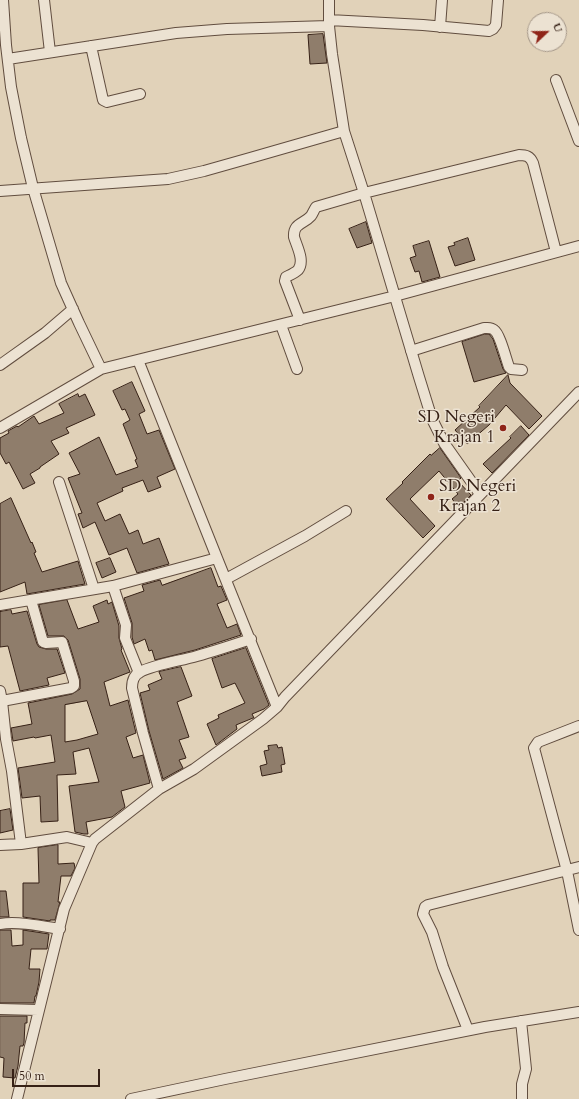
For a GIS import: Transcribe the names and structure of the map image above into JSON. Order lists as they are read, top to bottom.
{
  "places": ["SD Negeri Krajan 1", "SD Negeri Krajan 2"],
  "scale_bar": "50 m",
  "north": "right"
}
